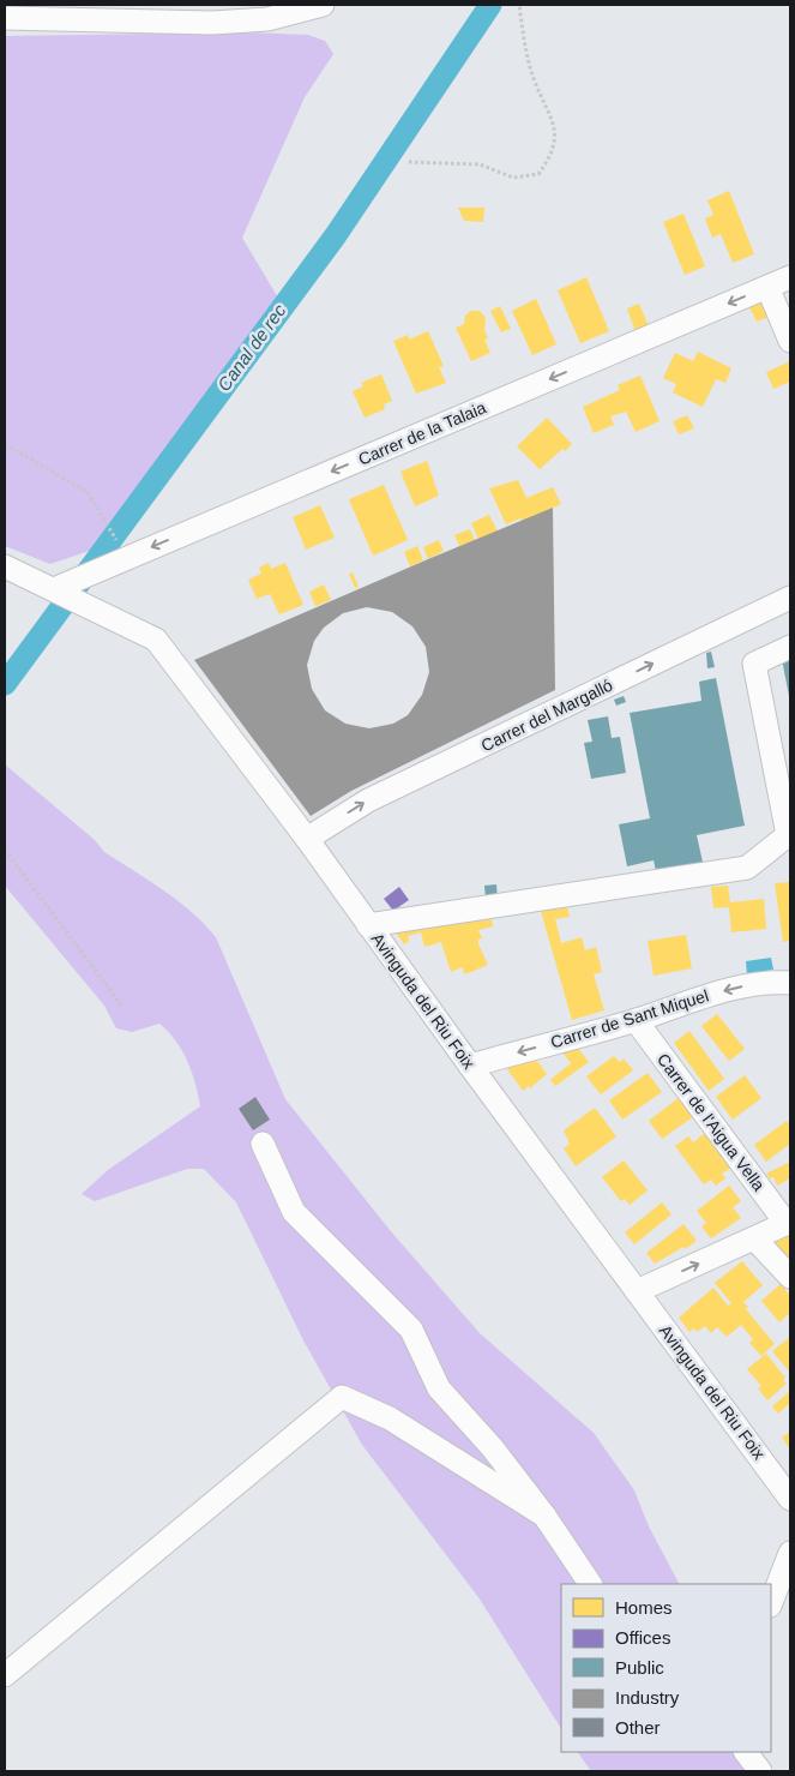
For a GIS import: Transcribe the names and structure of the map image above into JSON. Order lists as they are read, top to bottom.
{
  "streets": {
    "street": [
      "Carrer de la Talaia",
      "Carrer del Margalló",
      "Avinguda del Riu Foix",
      "Carrer de Sant Miquel",
      "Carrer de l'Aigua Vella"
    ]
  },
  "crossings": [
    ["Carrer de la Talaia", "Avinguda del Riu Foix"],
    ["Carrer del Margalló", "Avinguda del Riu Foix"],
    ["Avinguda del Riu Foix", "Carrer de Sant Miquel"],
    ["Carrer de Sant Miquel", "Carrer de l'Aigua Vella"]
  ],
  "one_way": ["Carrer de la Talaia", "Carrer del Margalló", "Carrer de Sant Miquel"],
  "water": ["Canal de rec"],
  "legend": [
    "Homes",
    "Offices",
    "Public",
    "Industry",
    "Other"
  ]
}
